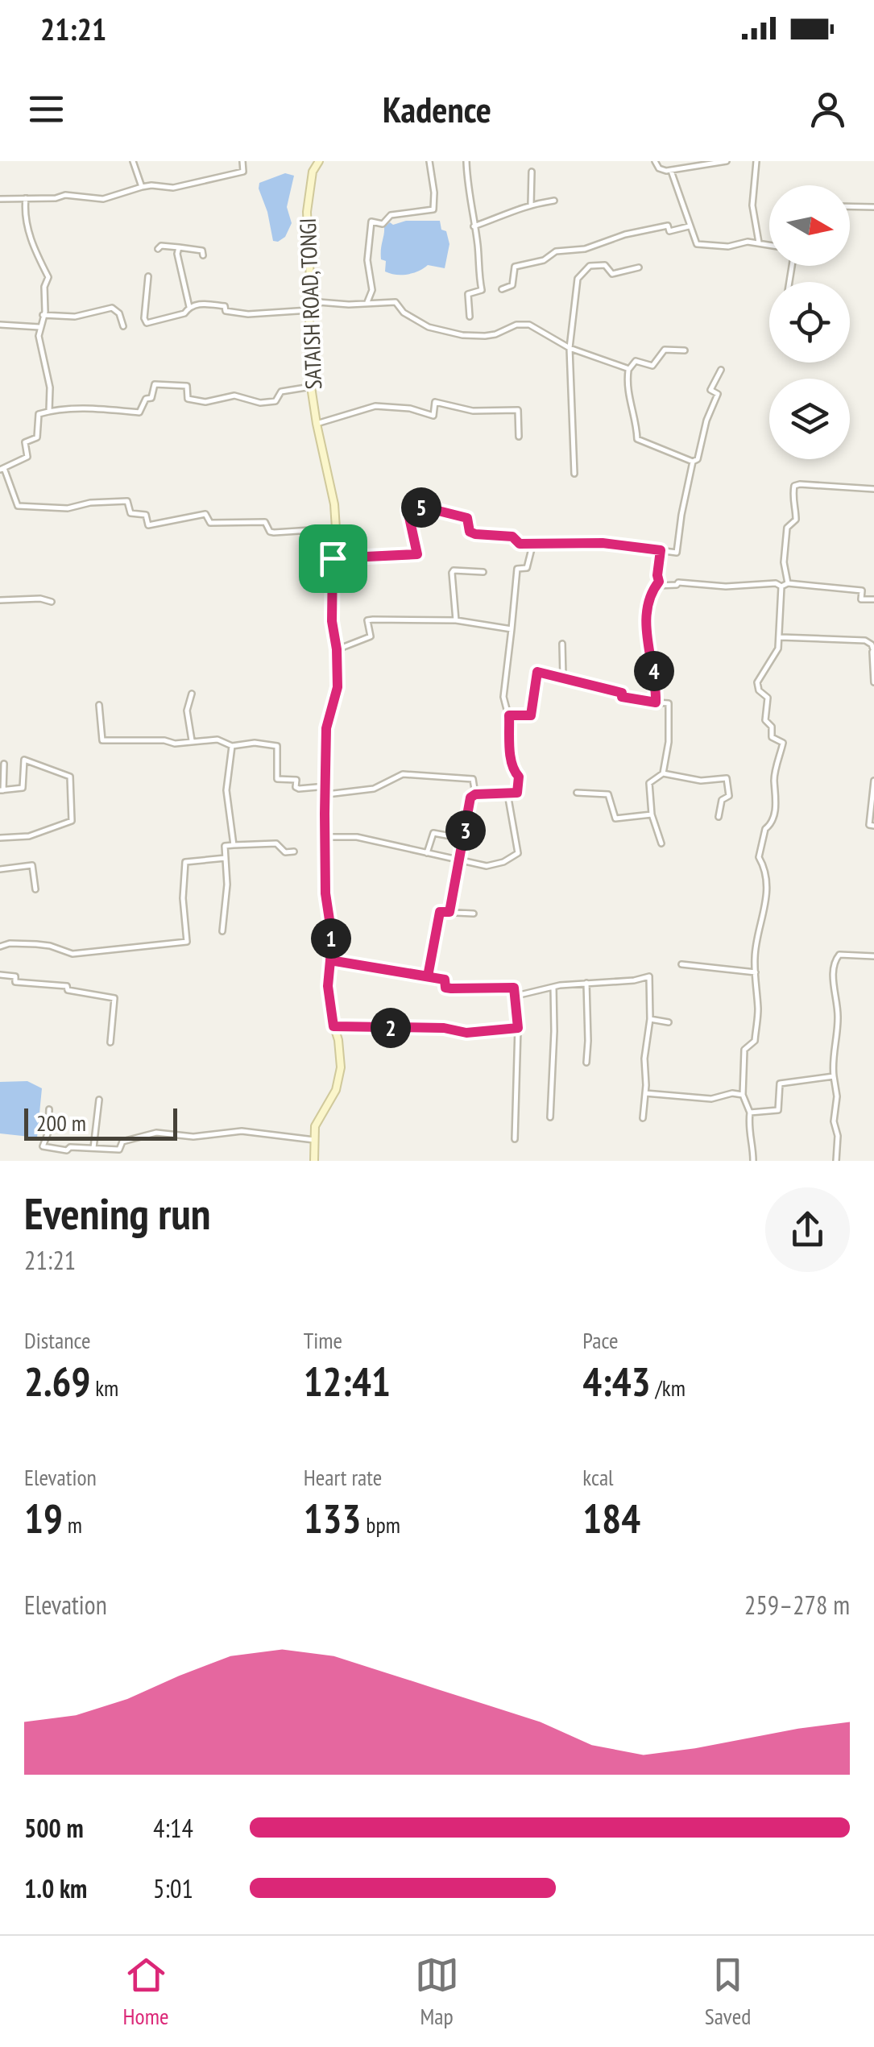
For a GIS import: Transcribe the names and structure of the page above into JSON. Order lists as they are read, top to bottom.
{
  "streets": {
    "street": ["SATAISH ROAD, TONGI"]
  },
  "scale_bar": "200 m",
  "north": "right",
  "page": {
    "status": "21:21",
    "header": "Kadence",
    "pins": [
      "5",
      "4",
      "3",
      "1",
      "2"
    ],
    "scale": "200 m",
    "heading": ["Evening run", "21:21"],
    "stats": [
      ["Distance", "2.69 km"],
      ["Time", "12:41"],
      ["Pace", "4:43 /km"],
      ["Elevation", "19 m"],
      ["Heart rate", "133 bpm"],
      ["kcal", "184"]
    ],
    "chart": ["Elevation", "259–278 m"],
    "list": [
      {
        "name": "500 m",
        "note": "4:14"
      },
      {
        "name": "1.0 km",
        "note": "5:01"
      }
    ],
    "tabs": ["Home", "Map", "Saved"]
  }
}
